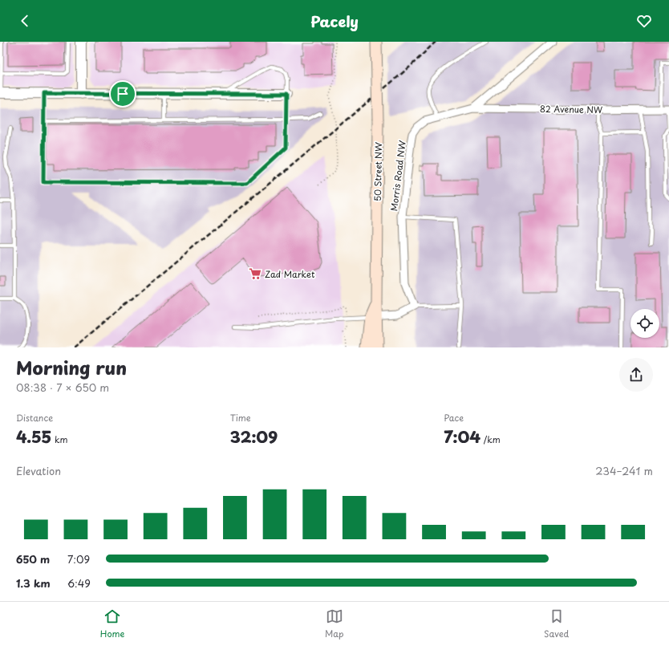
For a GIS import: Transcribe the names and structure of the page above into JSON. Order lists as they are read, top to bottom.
{
  "streets": {
    "main road": ["50 Street NW"],
    "street": ["82 Avenue NW", "Morris Road NW"]
  },
  "crossings": [
    ["82 Avenue NW", "Morris Road NW"]
  ],
  "places": {
    "supermarket": ["Zad Market"]
  },
  "page": {
    "header": "Pacely",
    "heading": ["Morning run", "08:38 · 7 × 650 m"],
    "stats": [
      ["Distance", "4.55 km"],
      ["Time", "32:09"],
      ["Pace", "7:04 /km"]
    ],
    "chart": ["Elevation", "234–241 m"],
    "list": [
      {
        "name": "650 m",
        "note": "7:09"
      },
      {
        "name": "1.3 km",
        "note": "6:49"
      }
    ],
    "tabs": ["Home", "Map", "Saved"]
  }
}
